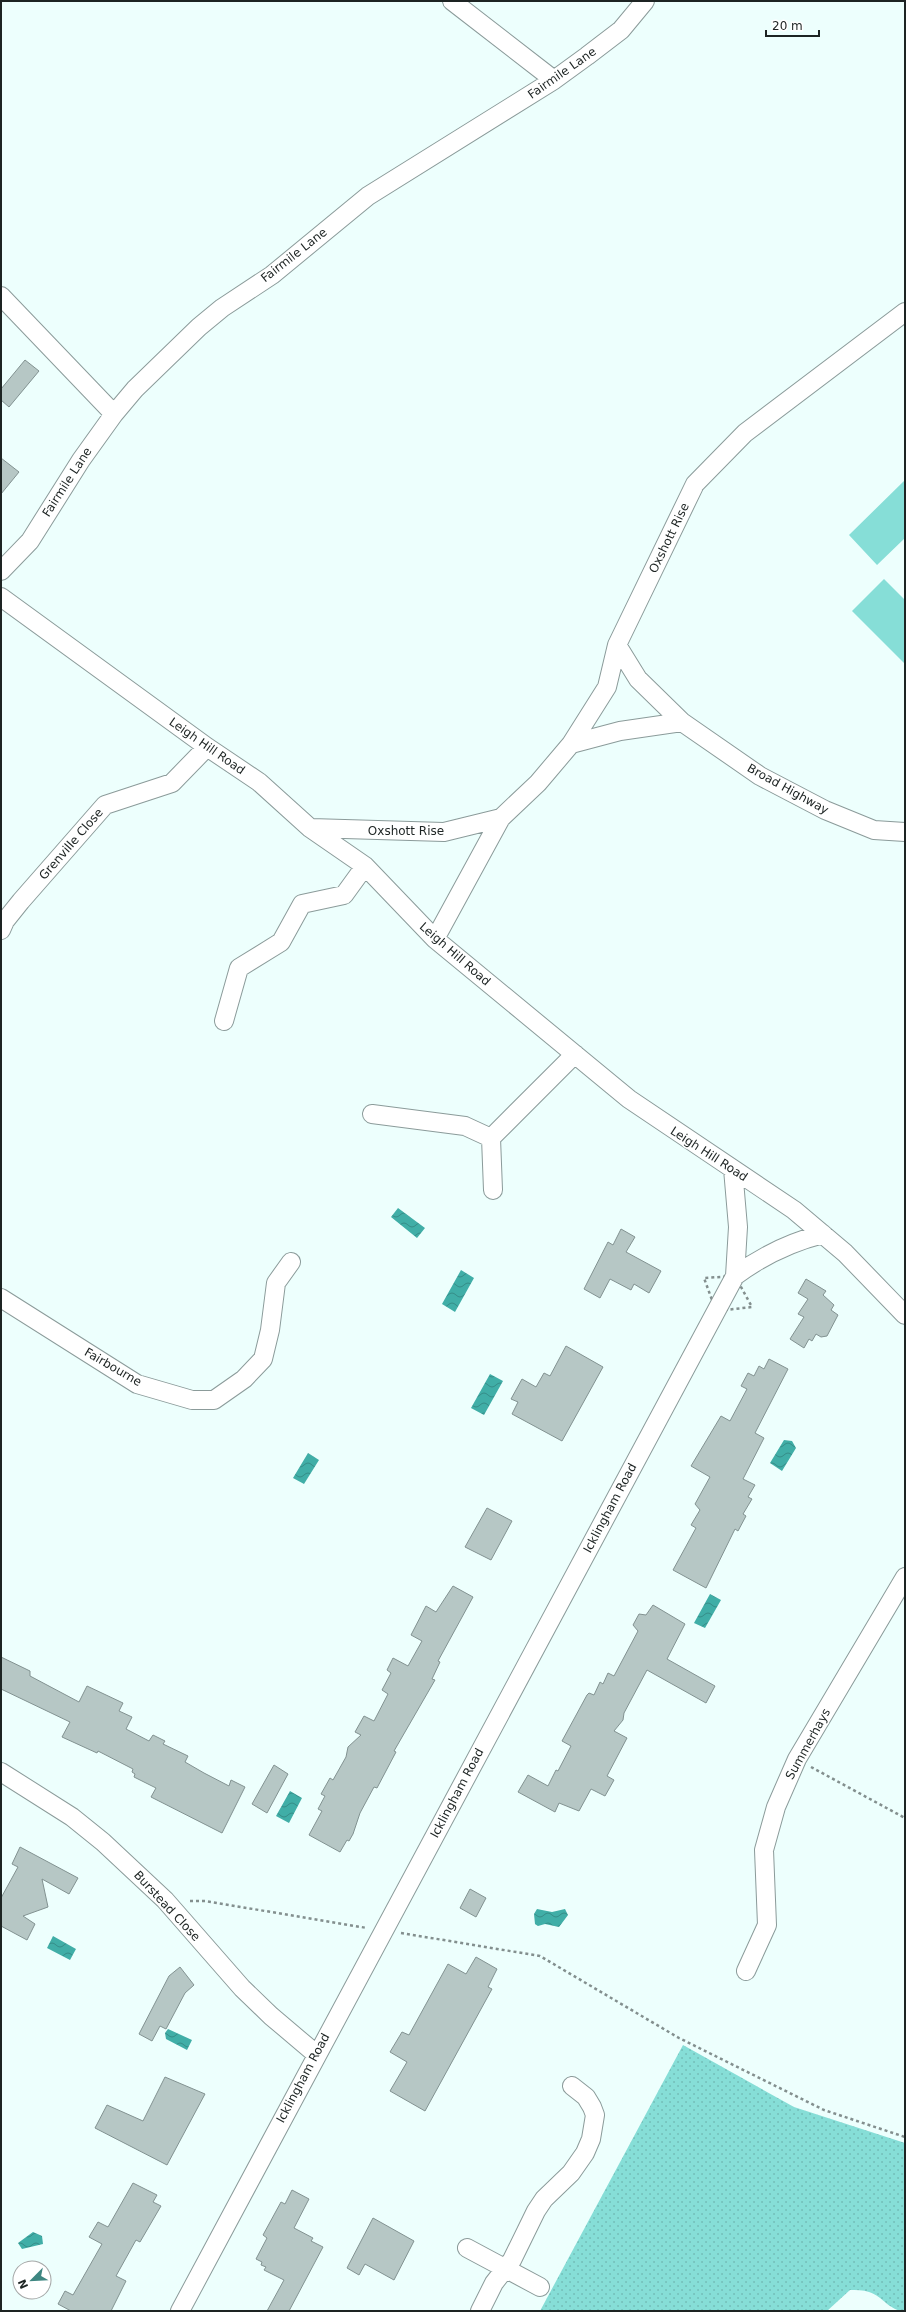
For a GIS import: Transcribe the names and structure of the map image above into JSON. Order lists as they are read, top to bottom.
{
  "streets": {
    "street": [
      "Fairmile Lane",
      "Oxshott Rise",
      "Leigh Hill Road",
      "Broad Highway",
      "Grenville Close",
      "Fairbourne",
      "Icklingham Road",
      "Summerhays",
      "Burstead Close"
    ]
  },
  "crossings": [
    ["Oxshott Rise", "Leigh Hill Road"],
    ["Oxshott Rise", "Broad Highway"],
    ["Leigh Hill Road", "Grenville Close"],
    ["Leigh Hill Road", "Icklingham Road"],
    ["Icklingham Road", "Burstead Close"]
  ],
  "scale_bar": "20 m",
  "north": "bottom left"
}
